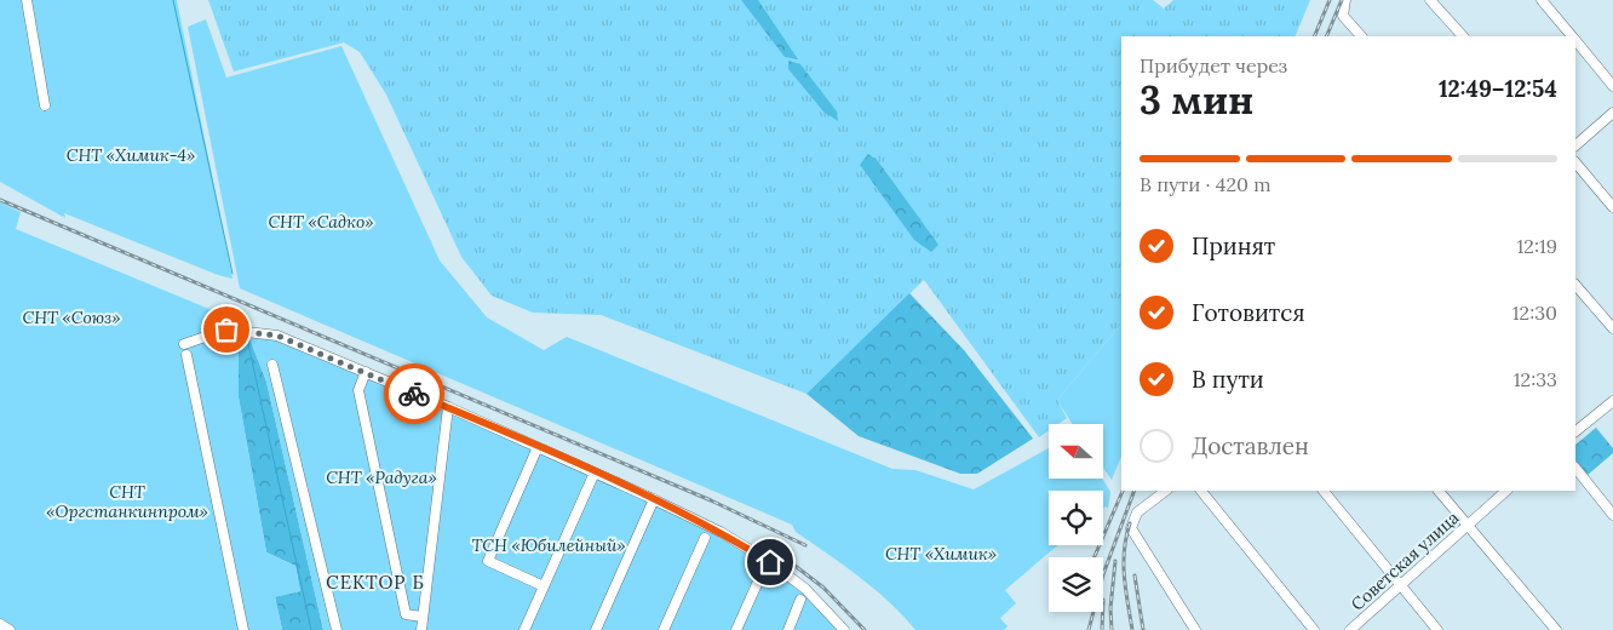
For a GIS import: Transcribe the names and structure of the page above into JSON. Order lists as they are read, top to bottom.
{
  "streets": {
    "street": ["Советская улица"]
  },
  "districts": ["СЕКТОР Б"],
  "parks": [
    "СНТ «Химик-4»",
    "СНТ «Садко»",
    "СНТ «Союз»",
    "СНТ «Радуга»",
    "СНТ «Оргстанкинпром»",
    "ТСН «Юбилейный»",
    "СНТ «Химик»"
  ],
  "north": "left",
  "page": {
    "heading": ["3 мин", "Прибудет через", "12:49–12:54"],
    "bar": "В пути · 420 m",
    "list": [
      ["Принят", "12:19"],
      ["Готовится", "12:30"],
      ["В пути", "12:33"],
      "Доставлен"
    ]
  }
}
